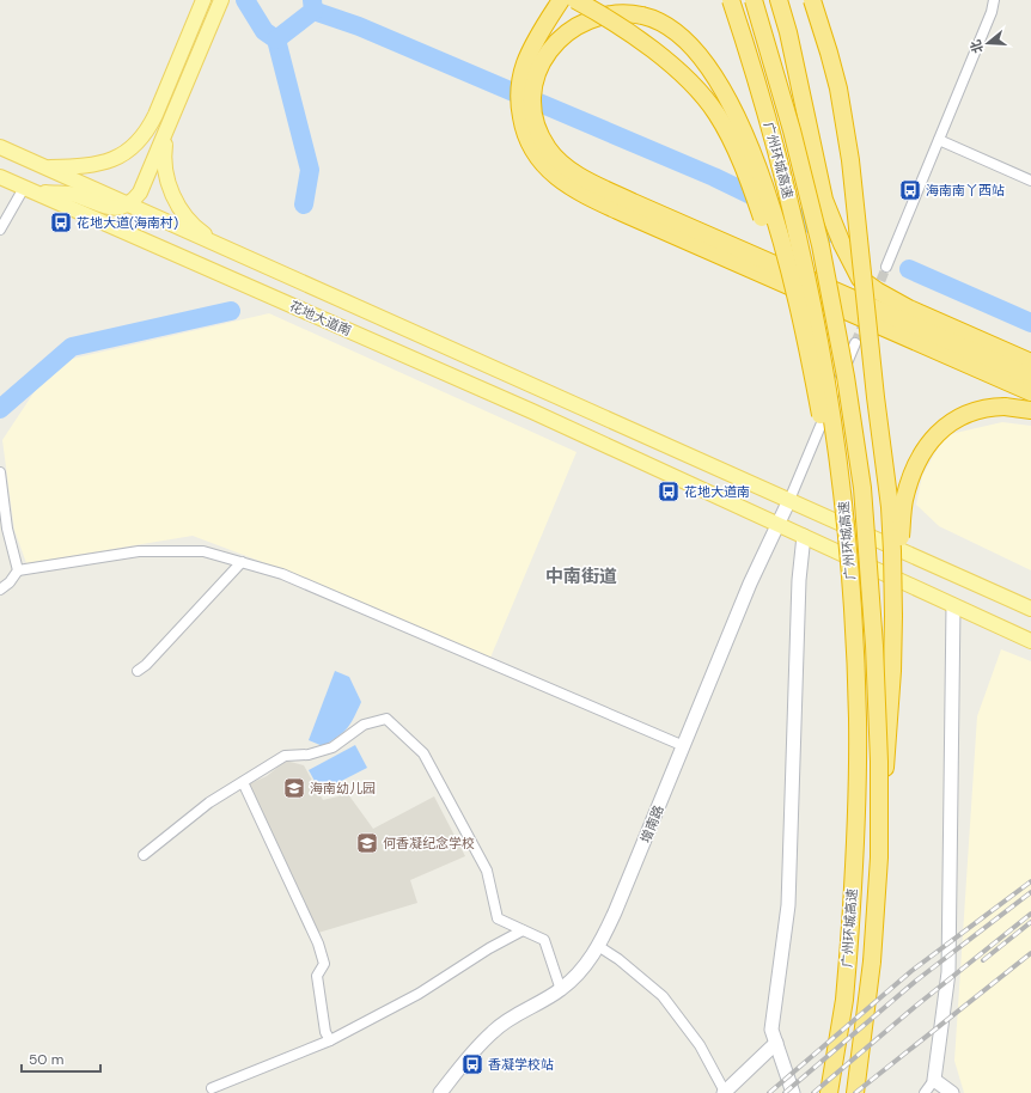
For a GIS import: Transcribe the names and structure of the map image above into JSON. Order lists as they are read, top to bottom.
{
  "streets": {
    "highway": ["广州环城高速"],
    "main road": ["花地大道南"],
    "street": ["增南路"]
  },
  "crossings": [
    ["花地大道南", "增南路"]
  ],
  "districts": ["中南街道"],
  "places": {
    "bus stop": [
      "海南南丫西站",
      "花地大道(海南村)",
      "花地大道南",
      "香凝学校站"
    ],
    "school or university": ["海南幼儿园", "何香凝纪念学校"]
  },
  "scale_bar": "50 m",
  "north": "left"
}
